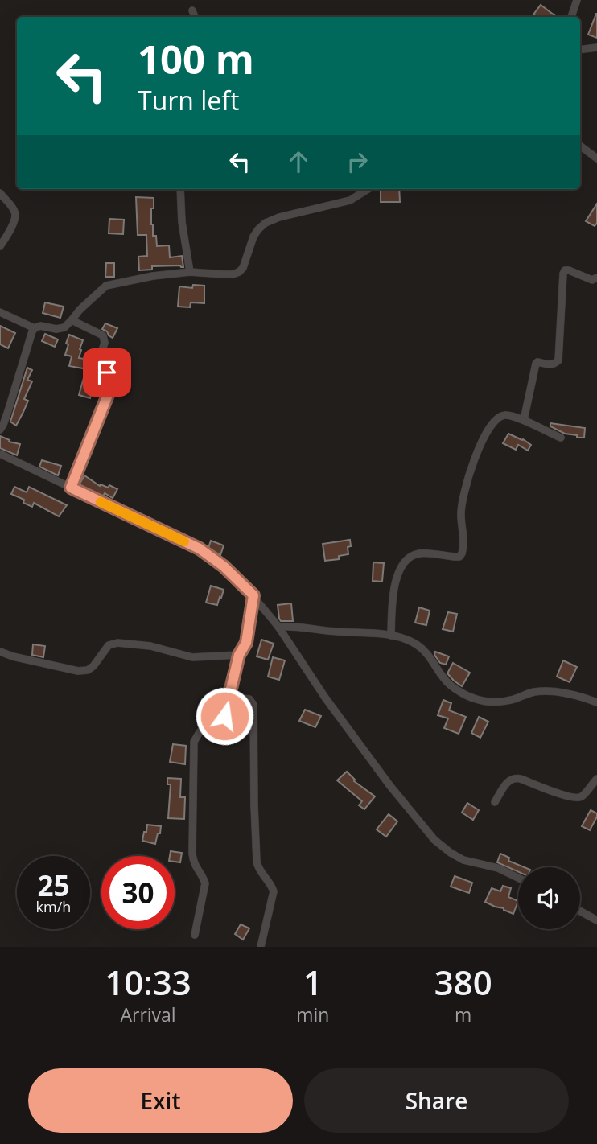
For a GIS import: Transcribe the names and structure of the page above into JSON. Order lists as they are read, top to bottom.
{
  "page": {
    "turn": ["100 m", "Turn left"],
    "speed": "25 km/h",
    "limit": "30",
    "eta": [
      "10:33",
      "Arrival",
      "1",
      "min",
      "380",
      "m"
    ],
    "buttons": ["Exit", "Share"]
  }
}
